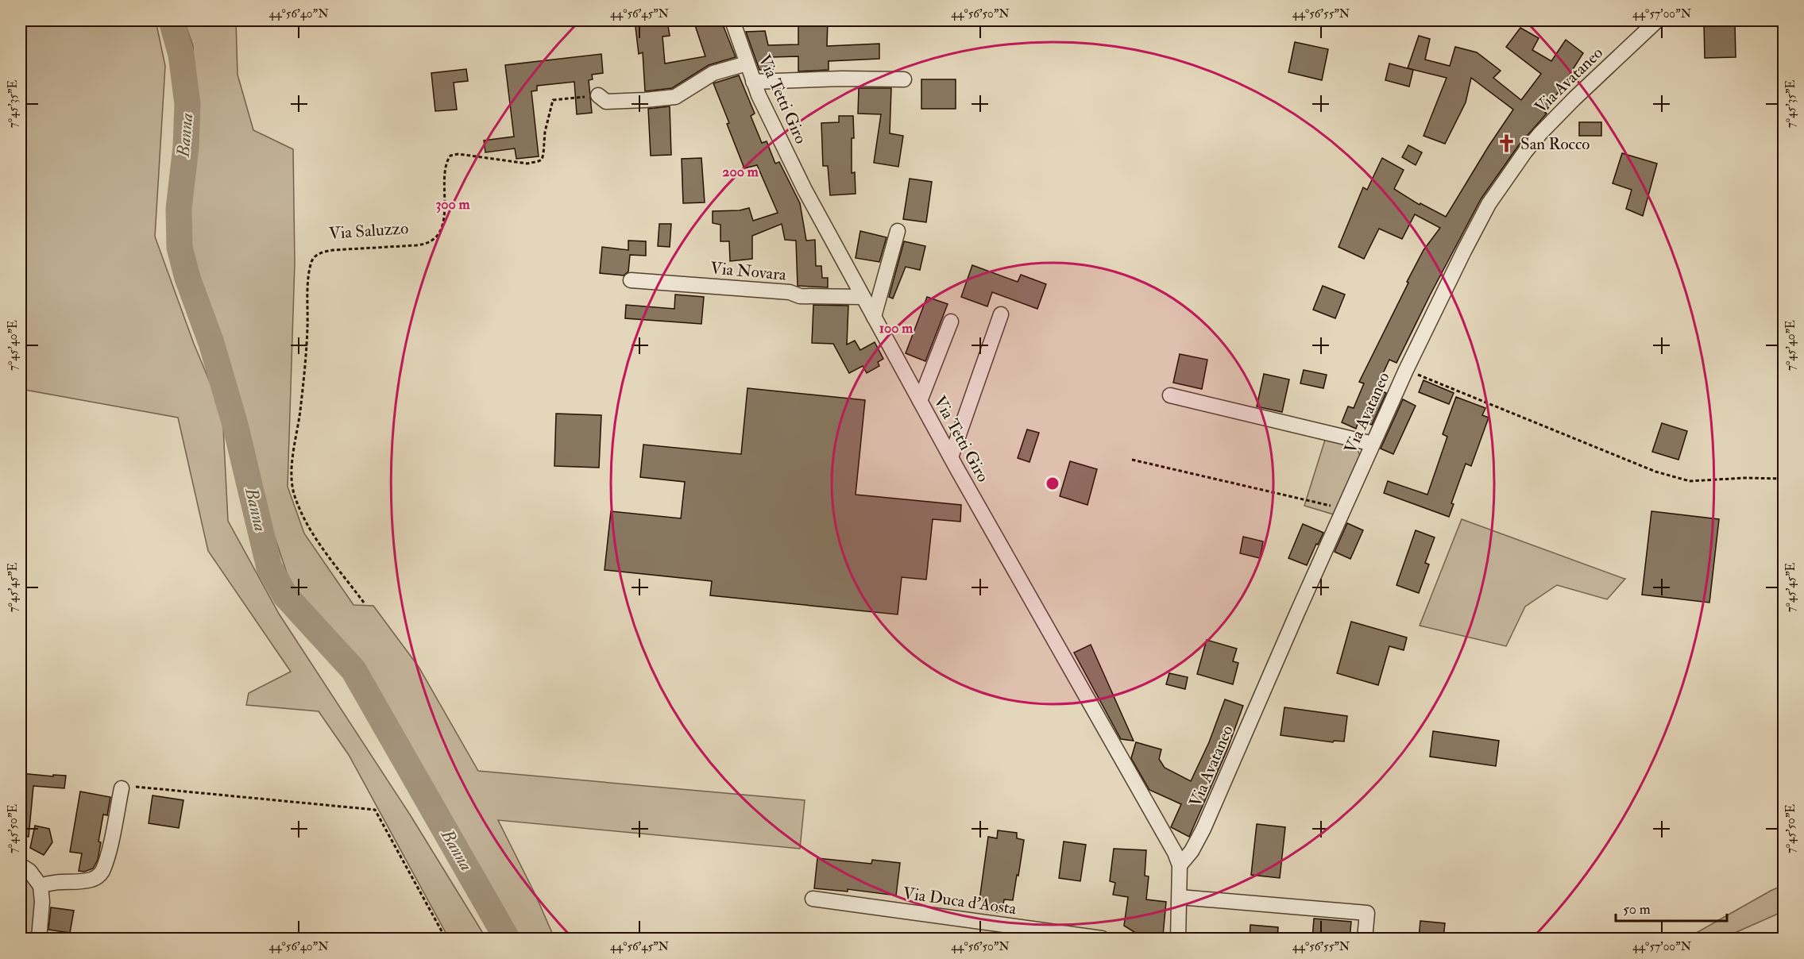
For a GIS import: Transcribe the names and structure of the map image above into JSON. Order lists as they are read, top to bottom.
{
  "streets": {
    "street": [
      "Via Avataneo",
      "Via Tetti Giro",
      "Via Novara",
      "Via Duca d'Aosta"
    ],
    "path": ["Via Saluzzo"]
  },
  "crossings": [
    ["Via Avataneo", "Via Tetti Giro"],
    ["Via Tetti Giro", "Via Novara"]
  ],
  "water": ["Banna"],
  "places": {
    "church": ["San Rocco"]
  },
  "scale_bar": "50 m",
  "coordinates": [
    "44°56'40\"N",
    "44°56'45\"N",
    "44°56'50\"N",
    "44°56'55\"N",
    "44°57'00\"N",
    "7°45'35\"E",
    "7°45'40\"E",
    "7°45'45\"E",
    "7°45'50\"E"
  ],
  "rings": ["200 m", "300 m", "100 m"]
}
